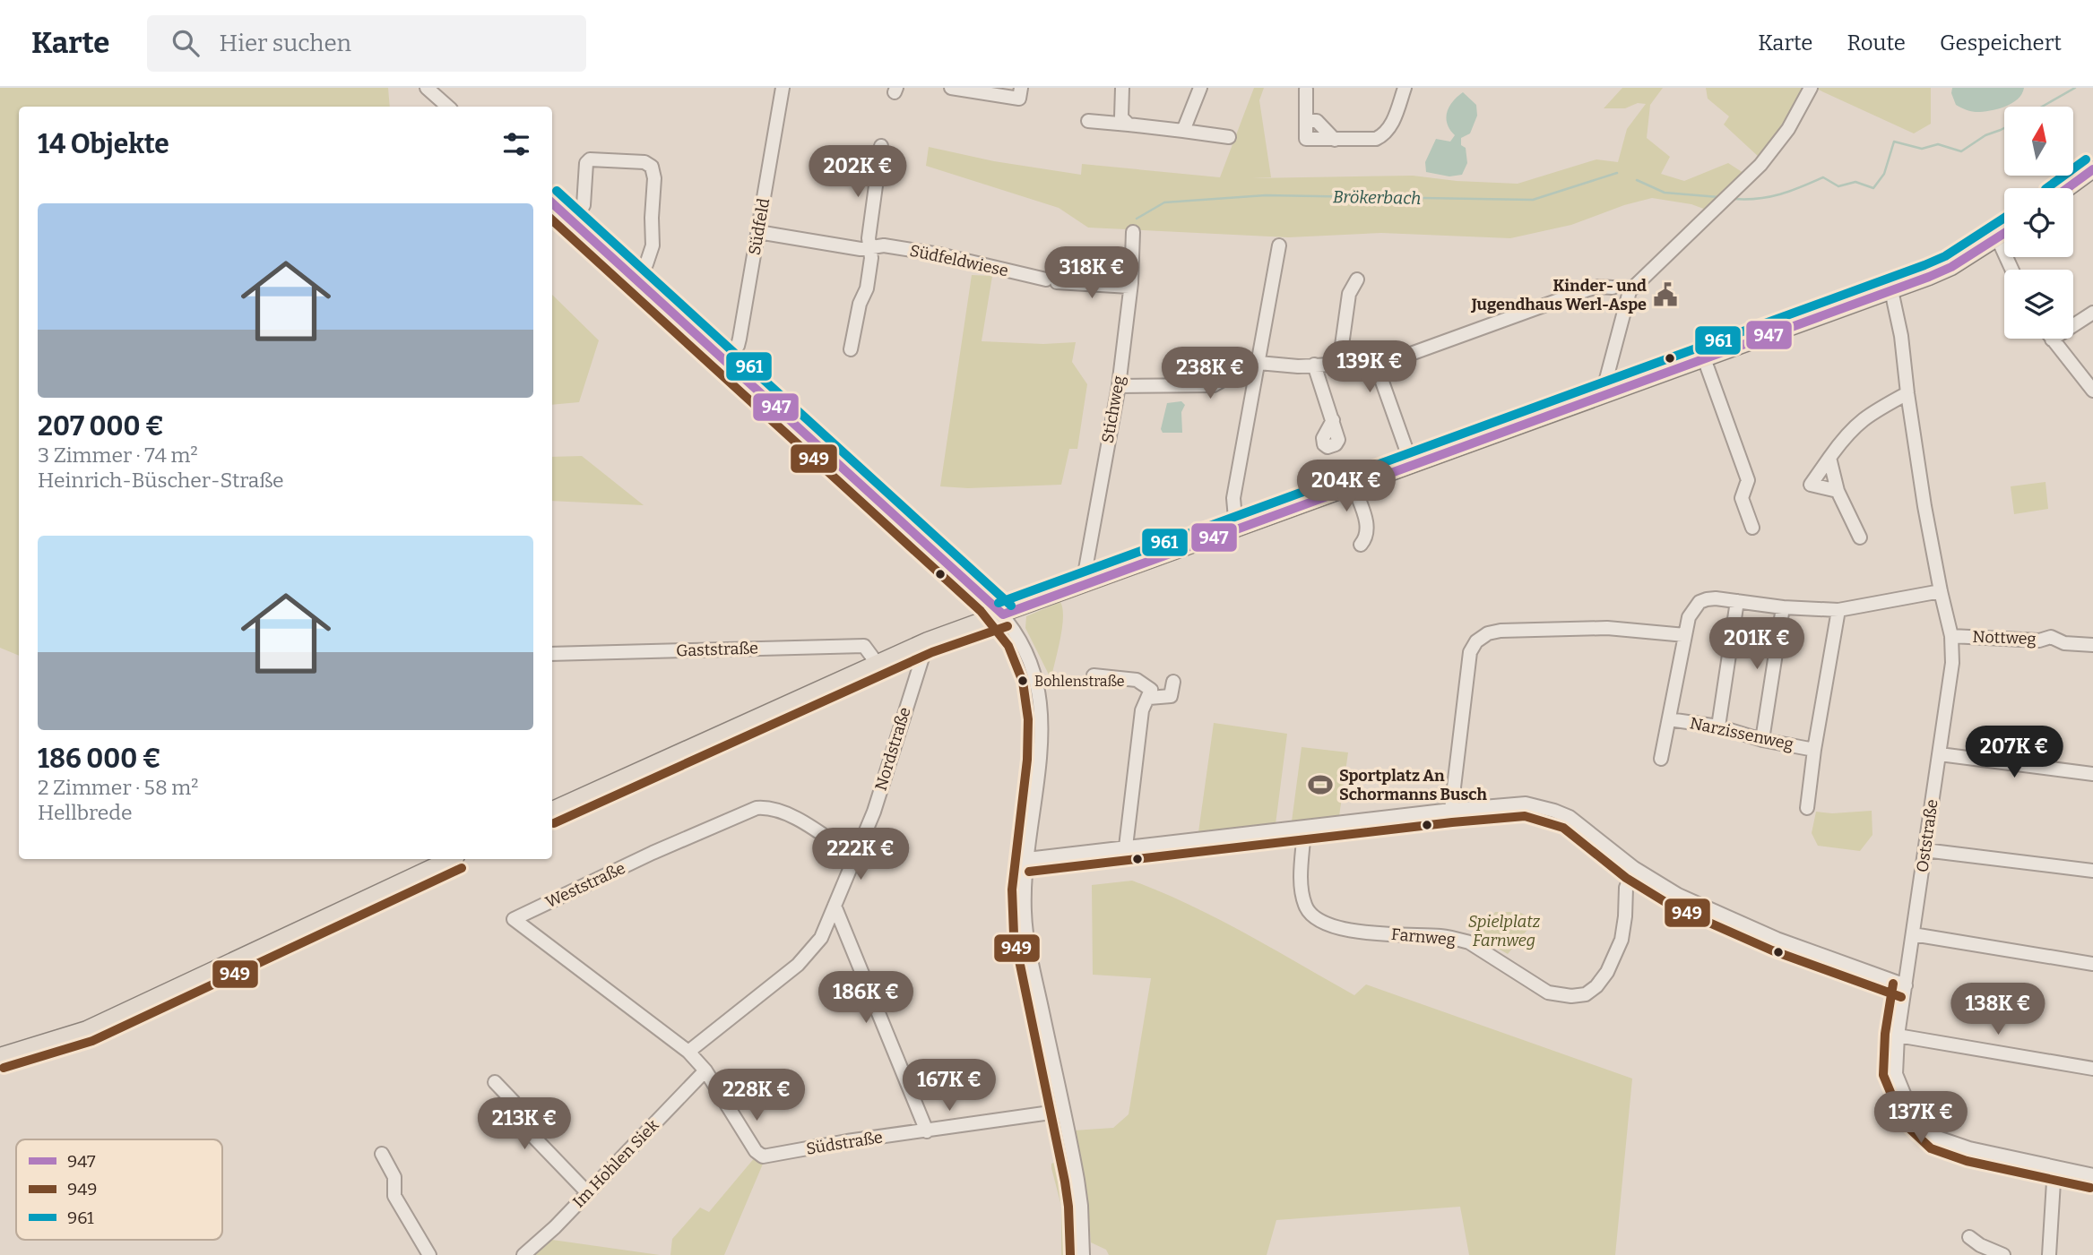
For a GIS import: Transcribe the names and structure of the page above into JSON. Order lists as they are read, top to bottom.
{
  "streets": {
    "street": [
      "Südfeld",
      "Südfeldwiese",
      "Stichweg",
      "Nottweg",
      "Gaststraße",
      "Narzissenweg",
      "Nordstraße",
      "Oststraße",
      "Weststraße",
      "Farnweg",
      "Südstraße",
      "Im Hohlen Siek"
    ]
  },
  "crossings": [
    ["Südfeld", "Südfeldwiese"],
    ["Südfeldwiese", "Stichweg"],
    ["Nottweg", "Oststraße"],
    ["Nordstraße", "Weststraße"],
    ["Nordstraße", "Südstraße"],
    ["Weststraße", "Südstraße"],
    ["Südstraße", "Im Hohlen Siek"]
  ],
  "water": ["Brökerbach"],
  "parks": ["Spielplatz Farnweg"],
  "places": {
    "public building": ["Kinder- und Jugendhaus Werl-Aspe"],
    "other": ["Bohlenstraße"],
    "sports": ["Sportplatz An Schormanns Busch"]
  },
  "lines": ["transit line 961", "transit line 947", "transit line 949"],
  "legend": ["947", "949", "961"],
  "north": "top",
  "page": {
    "header": "Karte",
    "search": "Hier suchen",
    "nav": ["Karte", "Route", "Gespeichert"],
    "heading": "14 Objekte",
    "price": [
      "202K €",
      "318K €",
      "139K €",
      "238K €",
      "204K €",
      "201K €",
      "207K €",
      "222K €",
      "186K €",
      "138K €",
      "167K €",
      "228K €",
      "137K €",
      "213K €"
    ],
    "list": [
      {
        "name": "207 000 €",
        "note": "3 Zimmer · 74 m² · Heinrich-Büscher-Straße"
      },
      {
        "name": "186 000 €",
        "note": "2 Zimmer · 58 m² · Hellbrede"
      }
    ]
  }
}
